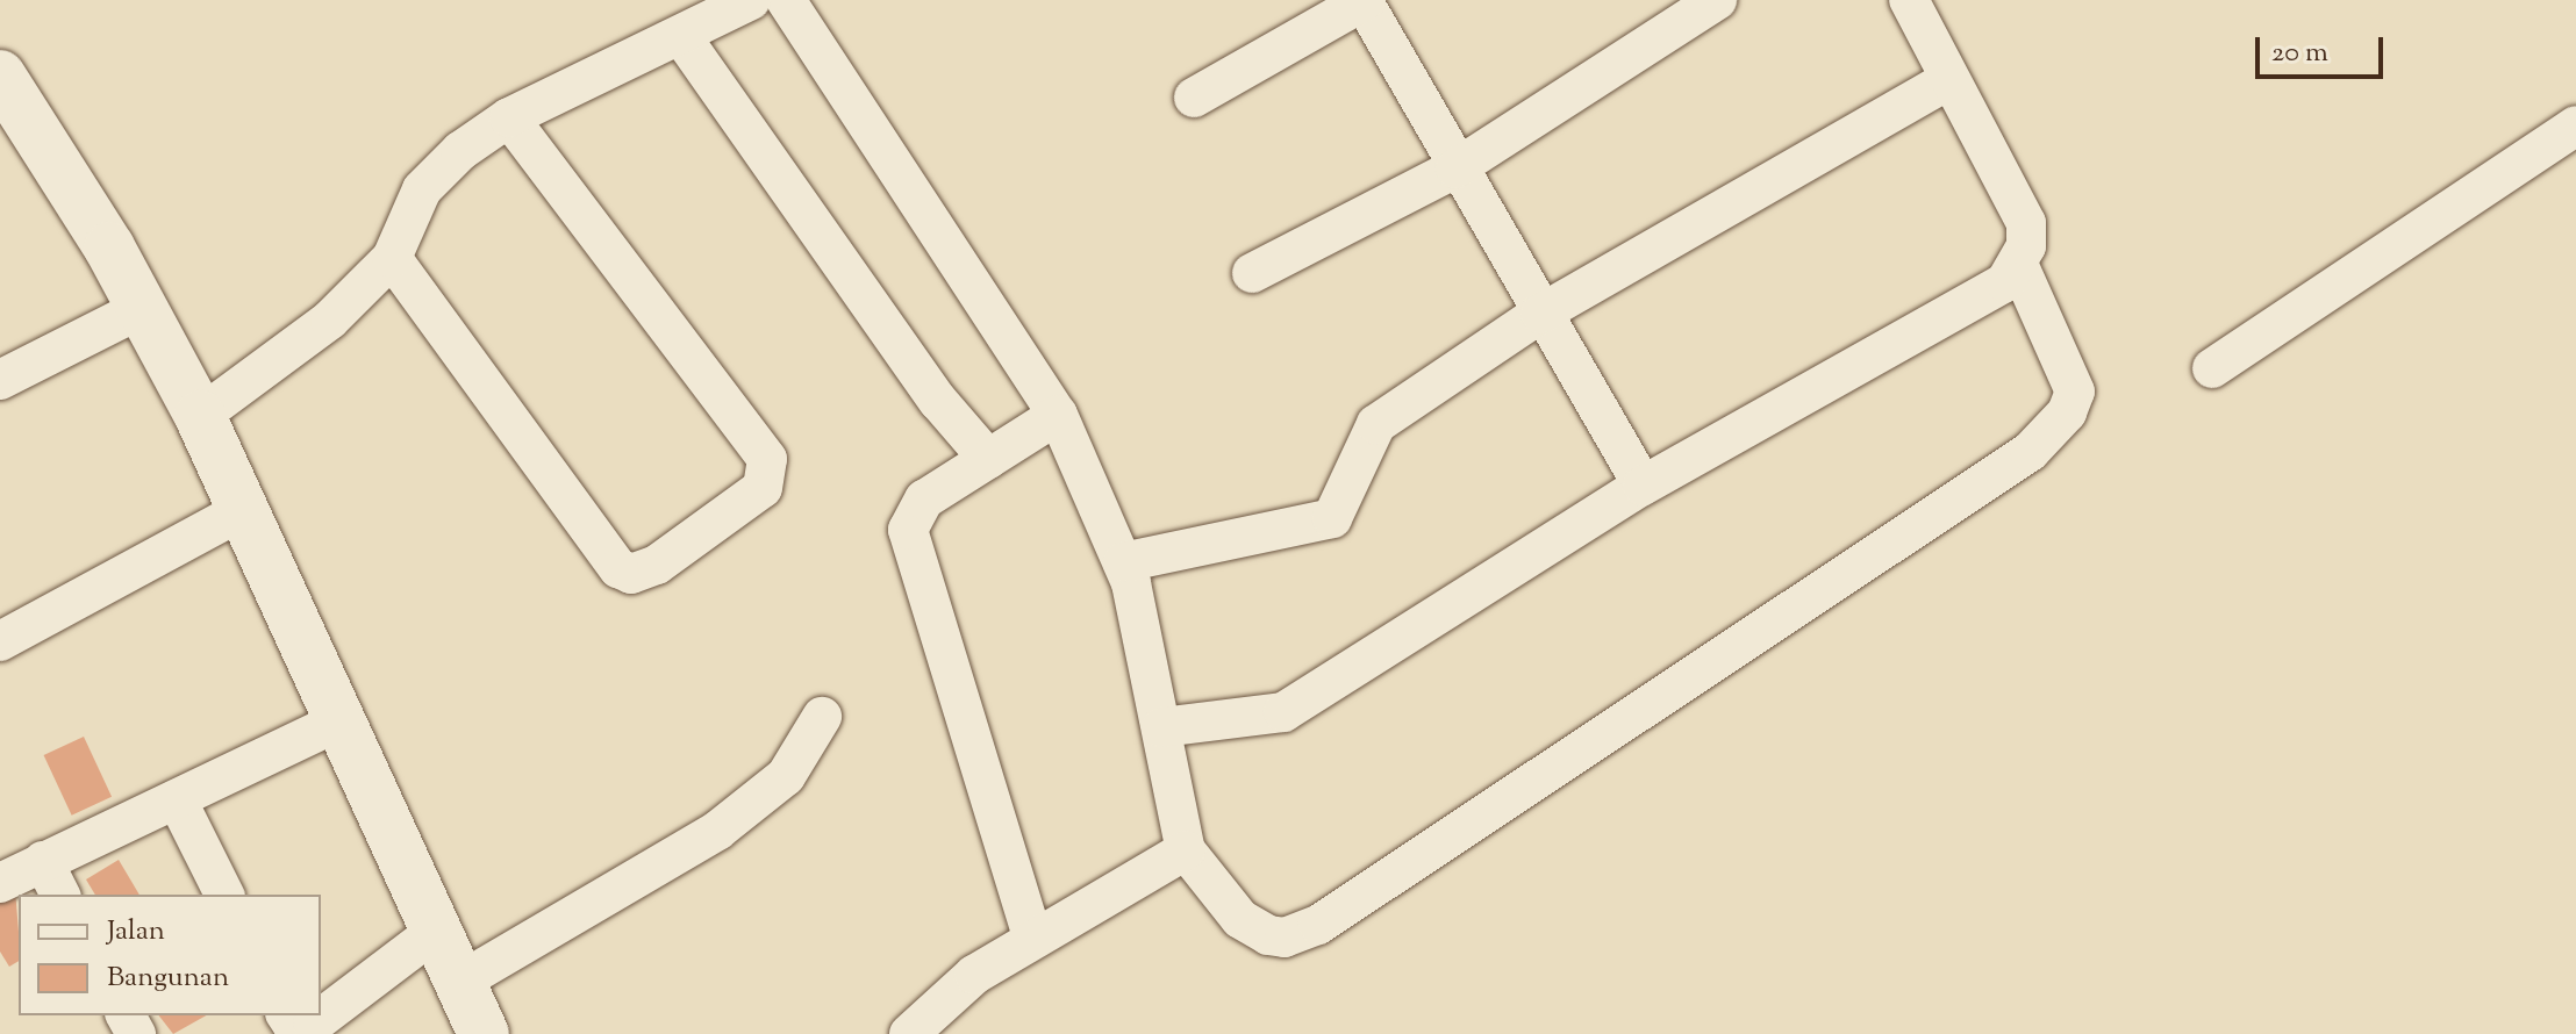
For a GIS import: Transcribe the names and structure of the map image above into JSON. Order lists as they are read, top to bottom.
{
  "legend": ["Jalan", "Bangunan"],
  "scale_bar": "20 m"
}
